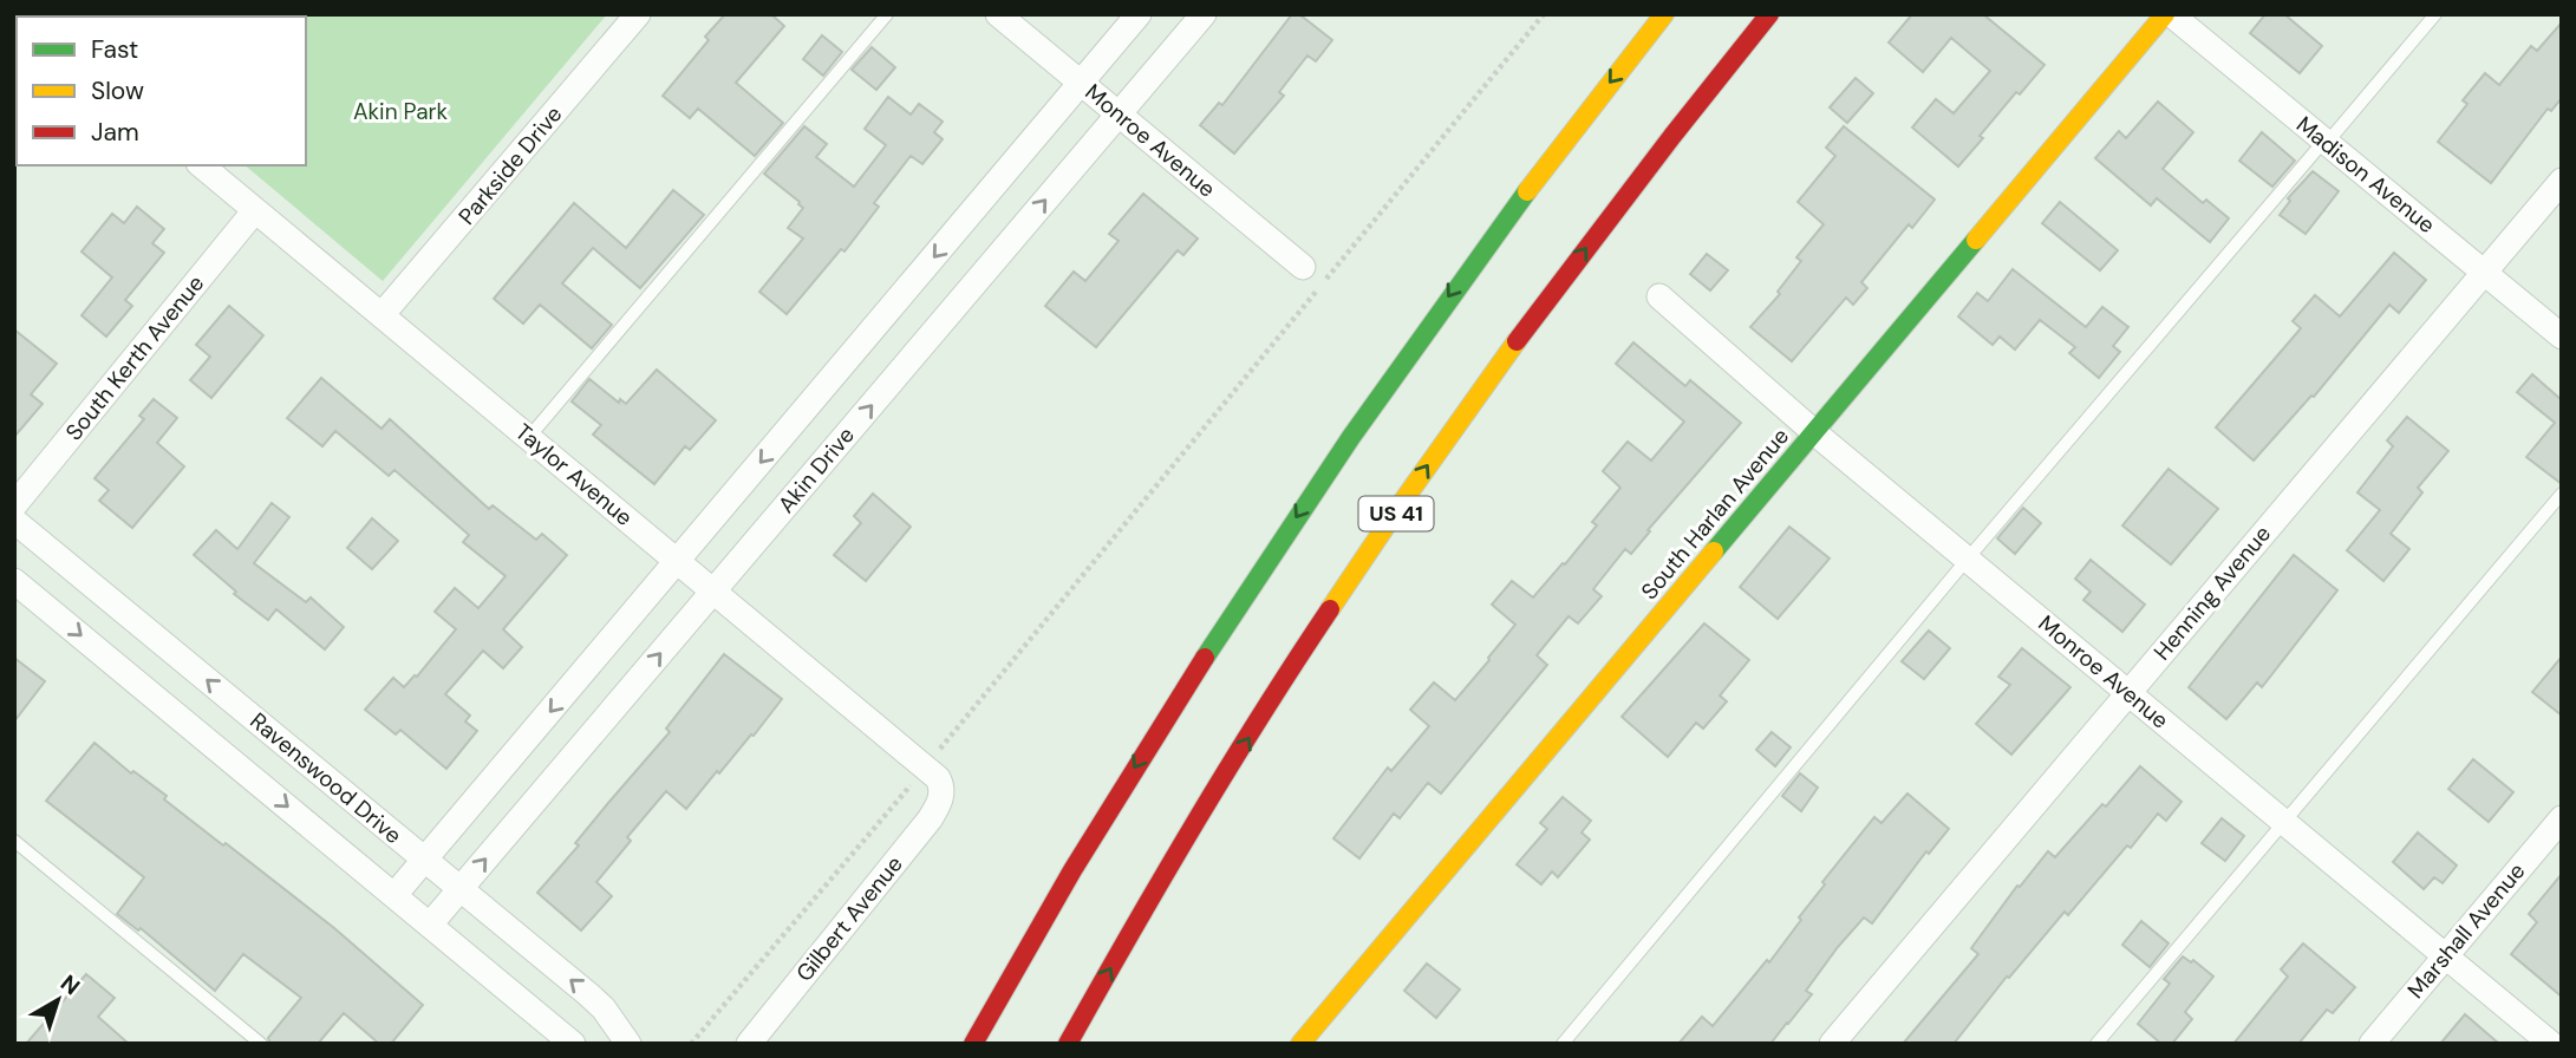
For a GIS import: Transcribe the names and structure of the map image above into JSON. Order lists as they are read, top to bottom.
{
  "streets": {
    "main road": ["US 41", "South Harlan Avenue"],
    "street": [
      "Monroe Avenue",
      "Parkside Drive",
      "Madison Avenue",
      "South Kerth Avenue",
      "Akin Drive",
      "Taylor Avenue",
      "Henning Avenue",
      "Ravenswood Drive",
      "Gilbert Avenue",
      "Marshall Avenue"
    ]
  },
  "crossings": [
    ["Monroe Avenue", "Akin Drive"],
    ["Monroe Avenue", "South Harlan Avenue"],
    ["Monroe Avenue", "Henning Avenue"],
    ["Monroe Avenue", "Marshall Avenue"],
    ["Parkside Drive", "Taylor Avenue"],
    ["Madison Avenue", "South Harlan Avenue"],
    ["Madison Avenue", "Henning Avenue"],
    ["South Kerth Avenue", "Taylor Avenue"],
    ["Akin Drive", "Taylor Avenue"],
    ["Akin Drive", "Ravenswood Drive"],
    ["Taylor Avenue", "Gilbert Avenue"]
  ],
  "parks": ["Akin Park"],
  "legend": ["Fast", "Slow", "Jam"],
  "north": "top right"
}
